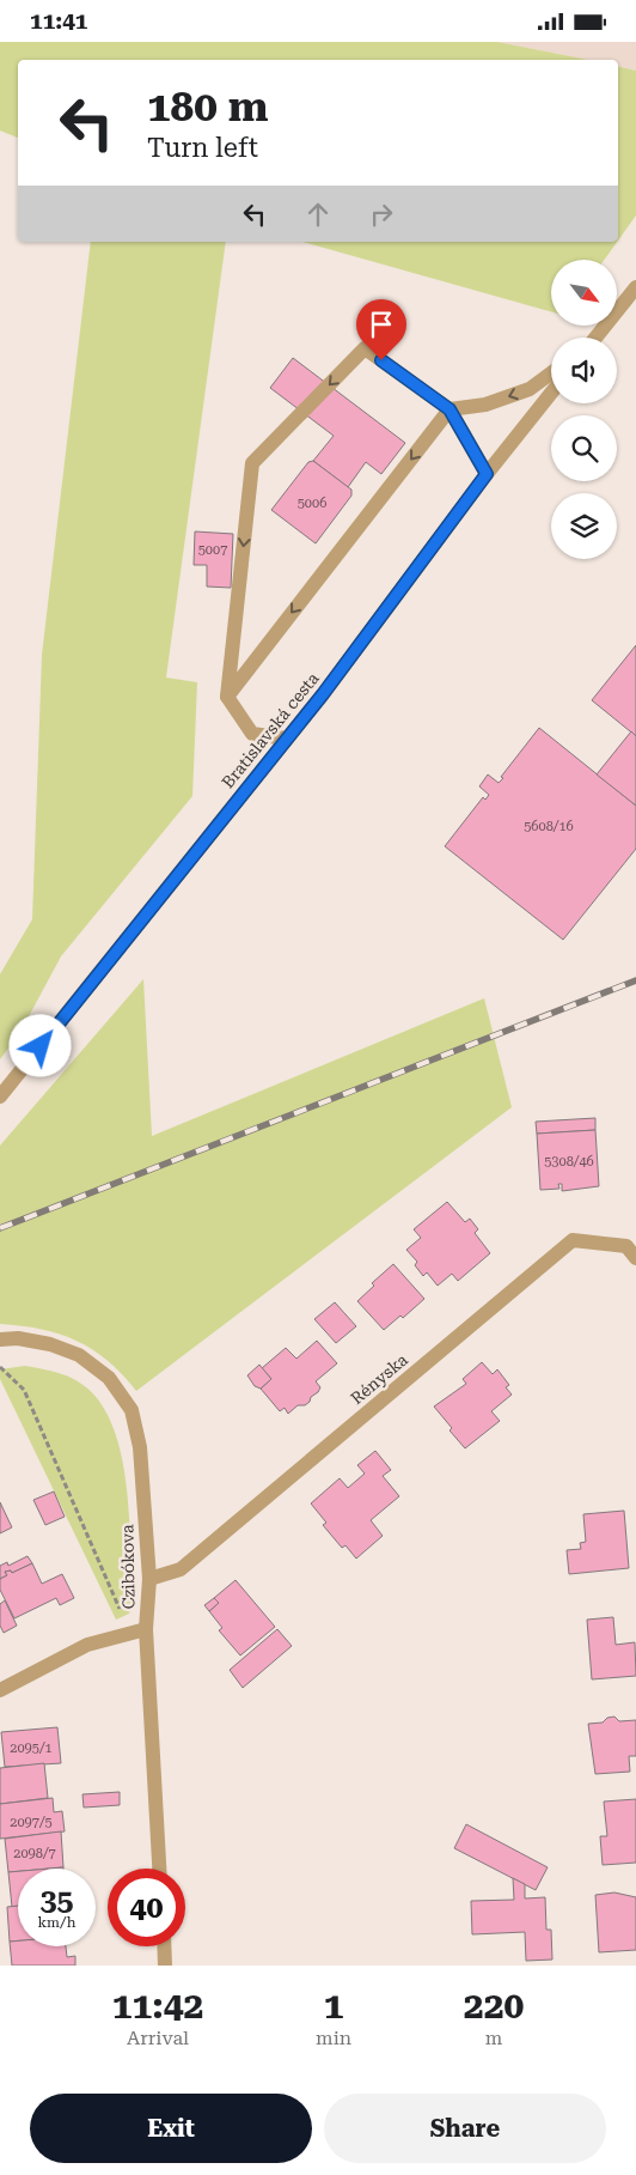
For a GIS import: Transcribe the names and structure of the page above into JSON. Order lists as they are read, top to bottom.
{
  "streets": {
    "street": ["Bratislavská cesta", "Rényska", "Czibókova"]
  },
  "crossings": [
    ["Rényska", "Czibókova"]
  ],
  "house_numbers": [
    "5006",
    "5007",
    "5608/16",
    "5308/46",
    "2095/1",
    "2097/5",
    "2098/7"
  ],
  "north": "bottom right",
  "page": {
    "status": "11:41",
    "turn": ["180 m", "Turn left"],
    "speed": "35 km/h",
    "limit": "40",
    "eta": [
      "11:42",
      "Arrival",
      "1",
      "min",
      "220",
      "m"
    ],
    "buttons": ["Exit", "Share"]
  }
}
